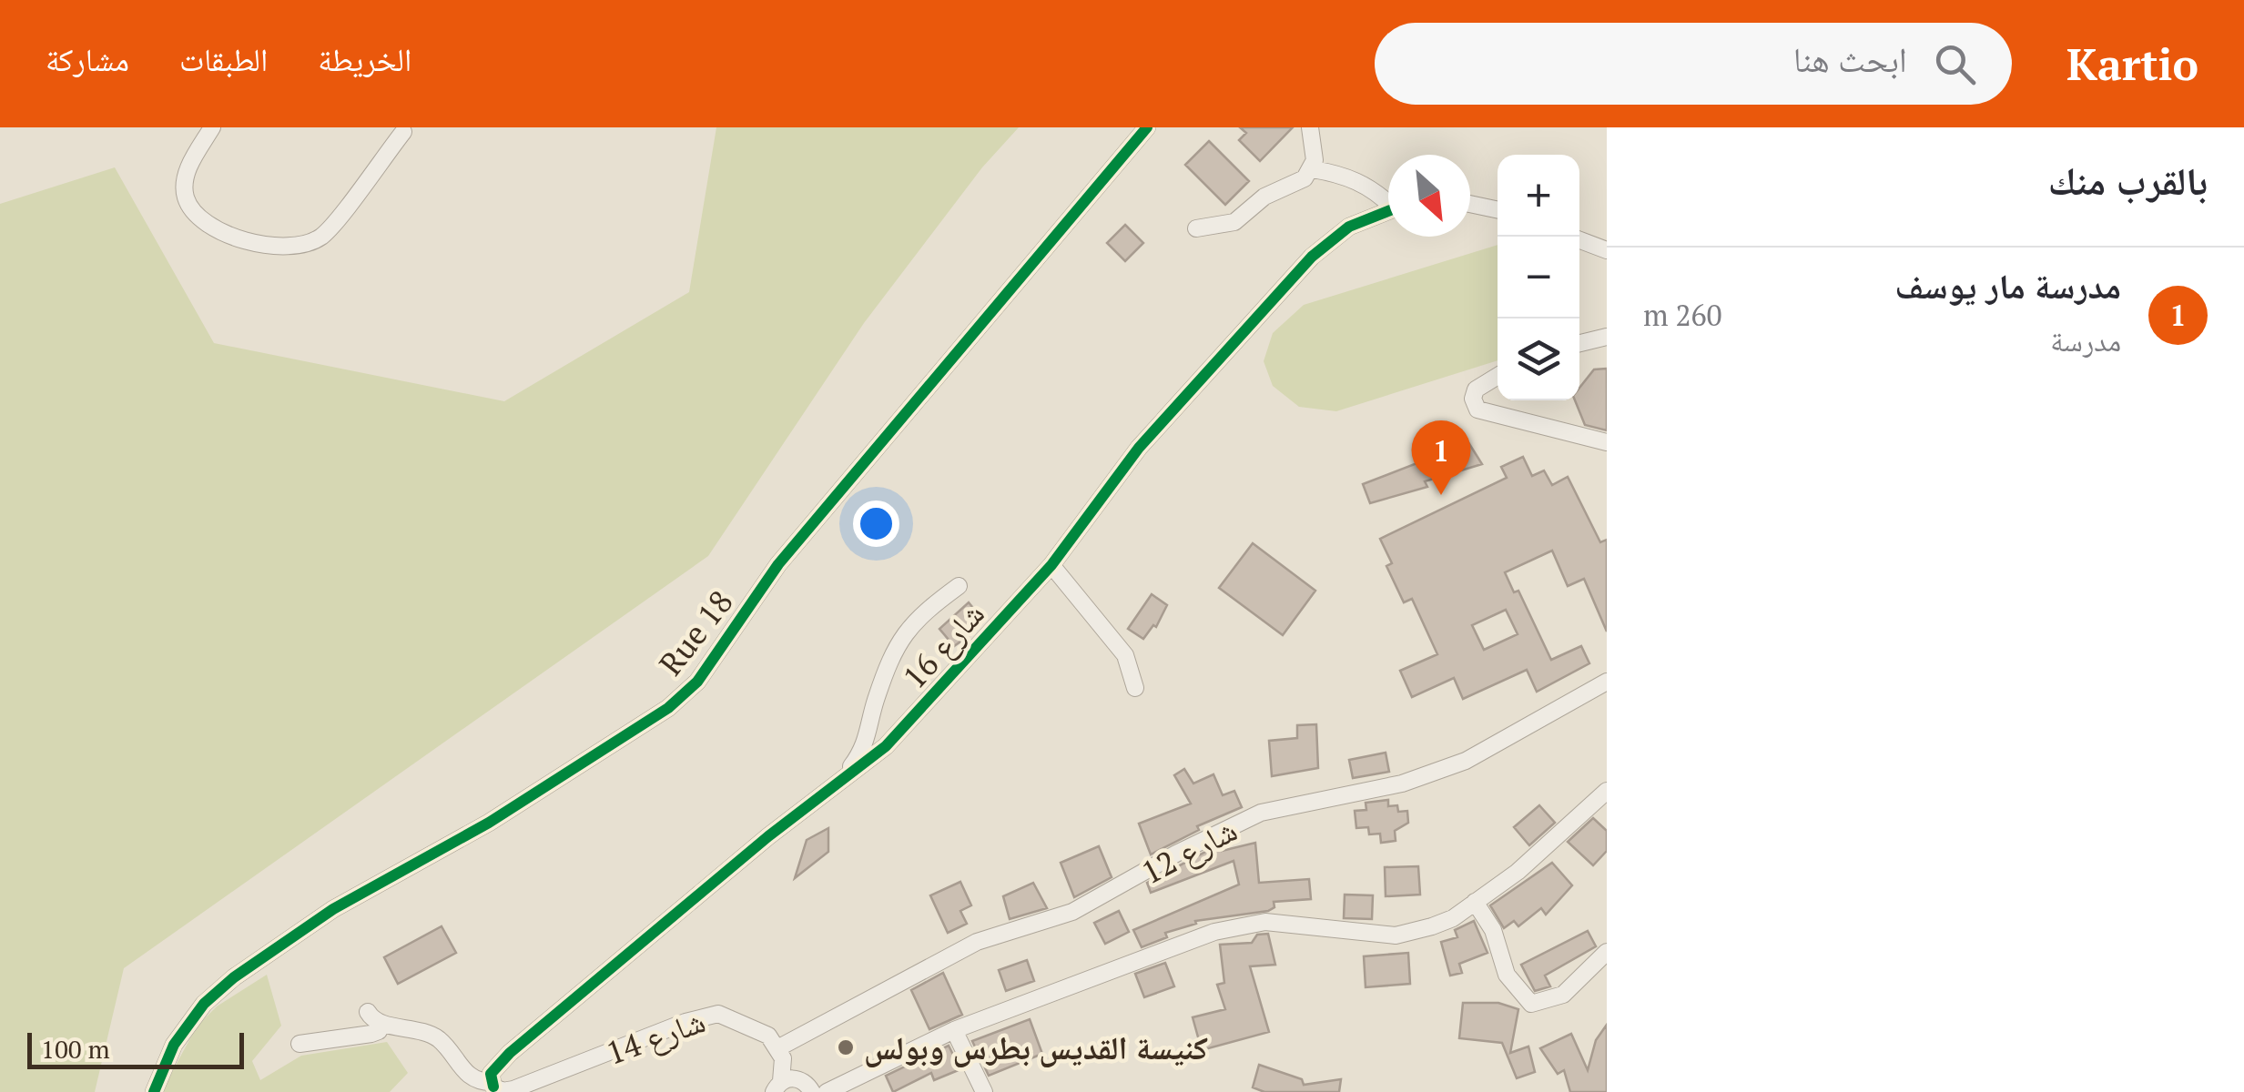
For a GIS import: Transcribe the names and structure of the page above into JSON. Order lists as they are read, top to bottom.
{
  "streets": {
    "street": [
      "Rue 18",
      "شارع 16",
      "شارع 12",
      "شارع 14"
    ]
  },
  "crossings": [
    ["شارع 16", "شارع 14"],
    ["شارع 12", "شارع 14"]
  ],
  "places": ["كنيسة القديس بطرس وبولس"],
  "scale_bar": "100 m",
  "north": "bottom right",
  "page": {
    "header": "Kartio",
    "search": "ابحث هنا",
    "nav": ["الخريطة", "الطبقات", "مشاركة"],
    "heading": "بالقرب منك",
    "map_buttons": ["+", "−"],
    "list": [
      {
        "mark": "1",
        "name": "مدرسة مار يوسف",
        "note": "مدرسة",
        "value": "260 m"
      }
    ],
    "pins": "1",
    "scale": "100 m"
  }
}
